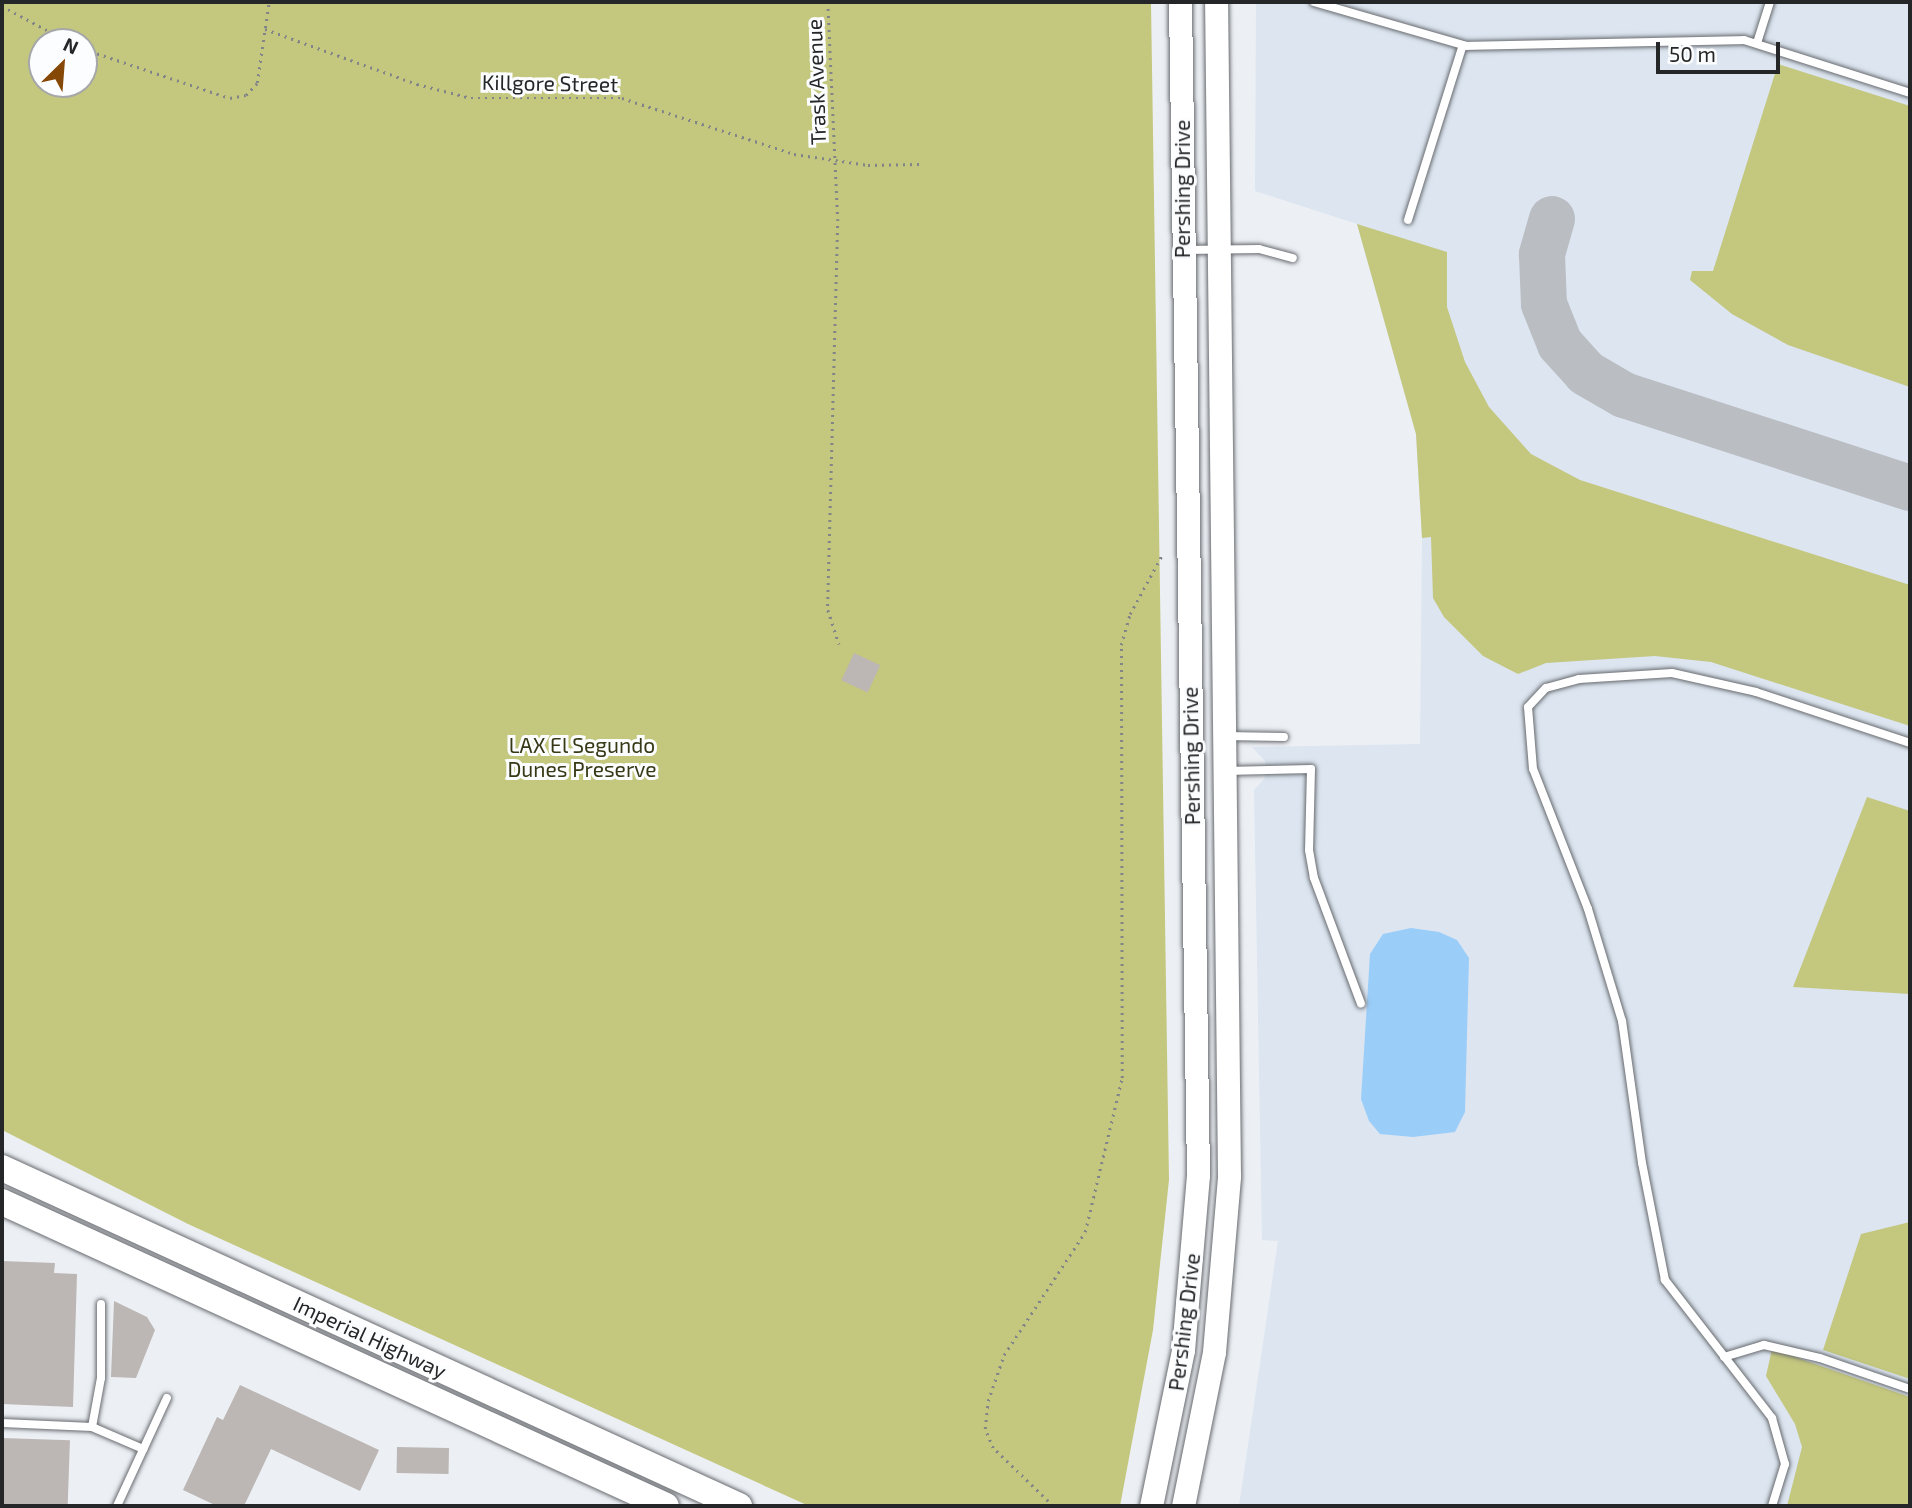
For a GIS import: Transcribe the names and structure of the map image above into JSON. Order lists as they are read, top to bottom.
{
  "streets": {
    "main road": ["Pershing Drive", "Imperial Highway"],
    "path": ["Trask Avenue", "Killgore Street"]
  },
  "crossings": [
    ["Trask Avenue", "Killgore Street"]
  ],
  "parks": ["LAX El Segundo Dunes Preserve"],
  "scale_bar": "50 m",
  "north": "top right"
}
